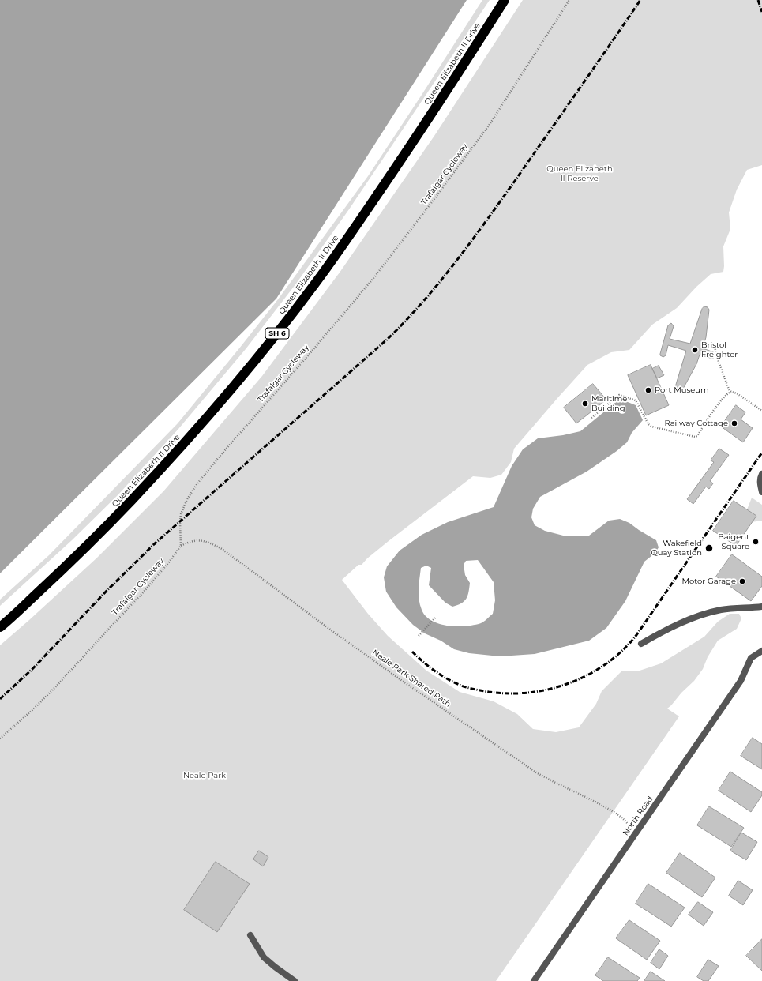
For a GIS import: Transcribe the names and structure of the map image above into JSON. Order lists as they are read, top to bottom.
{
  "streets": {
    "highway": ["Queen Elizabeth II Drive", "SH 6"],
    "street": ["North Road"],
    "path": ["Trafalgar Cycleway", "Neale Park Shared Path"]
  },
  "crossings": [
    ["Trafalgar Cycleway", "Neale Park Shared Path"],
    ["Neale Park Shared Path", "North Road"]
  ],
  "parks": ["Queen Elizabeth ll Reserve", "Neale Park"],
  "places": [
    "Bristol Freighter",
    "Port Museum",
    "Maritime Building",
    "Railway Cottage",
    "Baigent Square",
    "Wakefield Quay Station",
    "Motor Garage"
  ]
}
